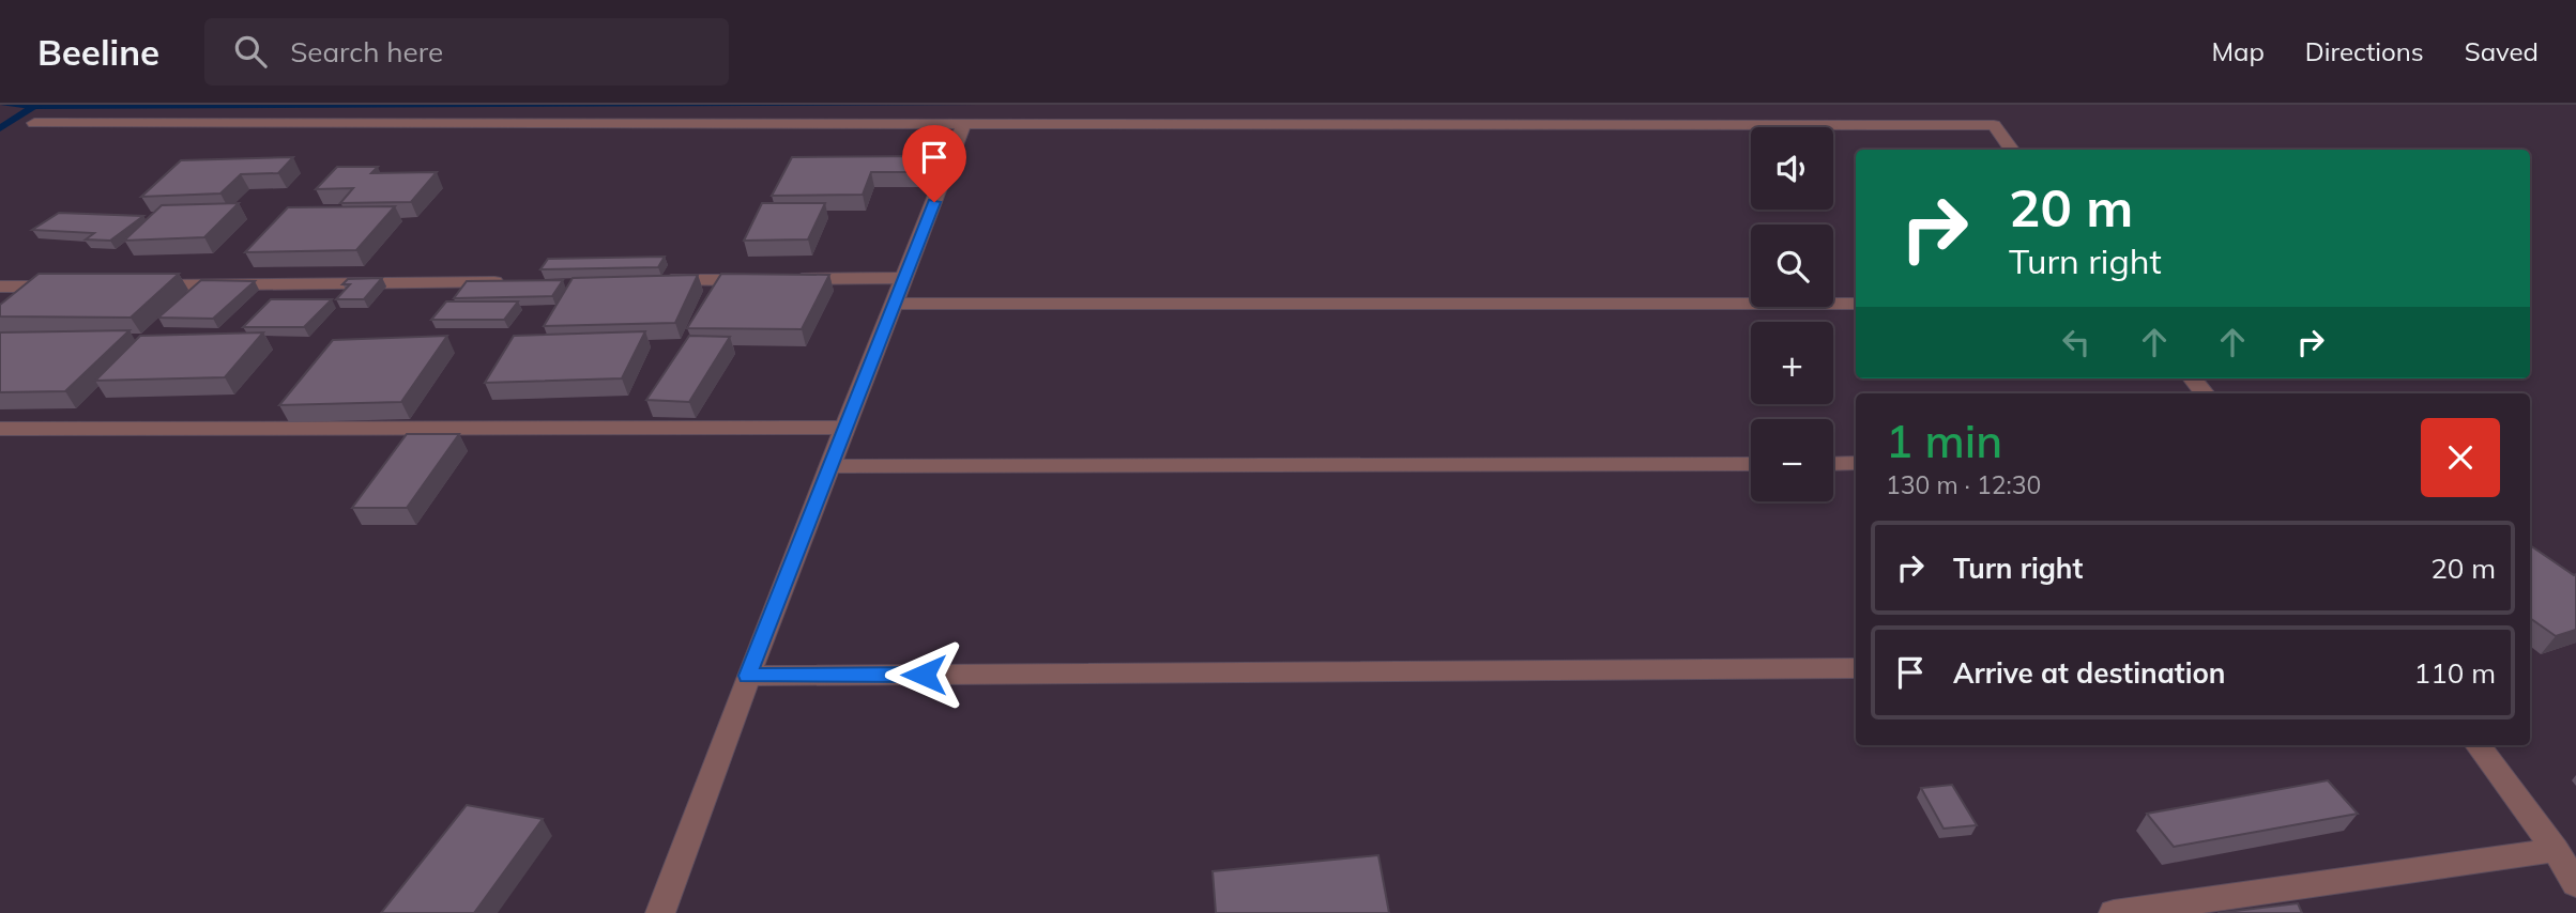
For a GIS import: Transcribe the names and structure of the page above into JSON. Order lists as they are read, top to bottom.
{
  "page": {
    "header": "Beeline",
    "search": "Search here",
    "nav": ["Map", "Directions", "Saved"],
    "map_buttons": ["+", "−"],
    "turn": ["20 m", "Turn right"],
    "heading": ["1 min", "130 m · 12:30"],
    "list": [
      {
        "name": "Turn right",
        "value": "20 m"
      },
      {
        "name": "Arrive at destination",
        "value": "110 m"
      }
    ]
  }
}
